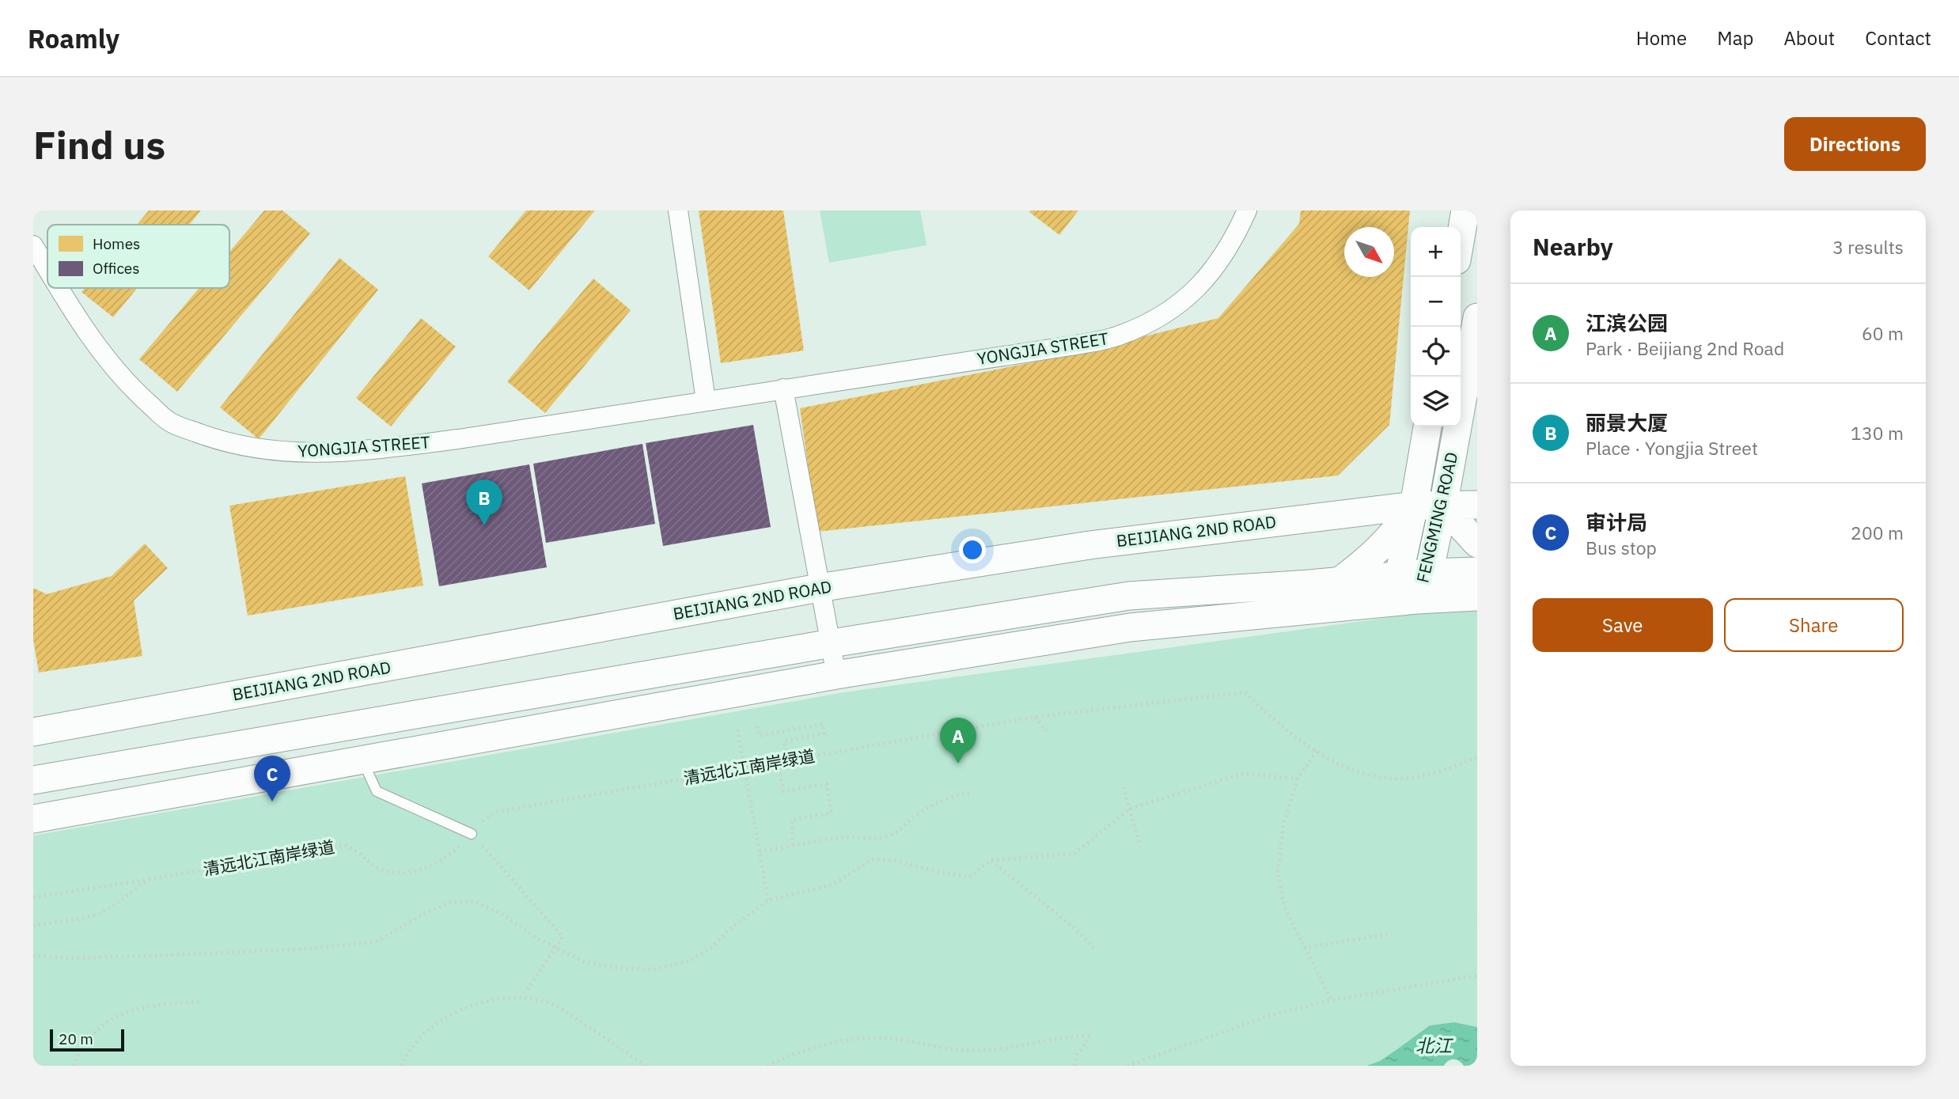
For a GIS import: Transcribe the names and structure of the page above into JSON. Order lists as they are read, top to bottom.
{
  "streets": {
    "main road": ["FENGMING ROAD", "BEIJIANG 2ND ROAD"],
    "street": ["YONGJIA STREET"],
    "path": ["清远北江南岸绿道"]
  },
  "crossings": [
    ["FENGMING ROAD", "BEIJIANG 2ND ROAD"]
  ],
  "water": ["北江"],
  "legend": ["Homes", "Offices"],
  "scale_bar": "20 m",
  "north": "bottom right",
  "page": {
    "header": "Roamly",
    "nav": [
      "Home",
      "Map",
      "About",
      "Contact"
    ],
    "buttons": [
      "Directions",
      ["Save", "Share"]
    ],
    "title": "Find us",
    "heading": ["Nearby", "3 results"],
    "map_buttons": ["+", "−"],
    "list": [
      {
        "mark": "A",
        "name": "江滨公园",
        "note": "Park · Beijiang 2nd Road",
        "value": "60 m"
      },
      {
        "mark": "B",
        "name": "丽景大厦",
        "note": "Place · Yongjia Street",
        "value": "130 m"
      },
      {
        "mark": "C",
        "name": "审计局",
        "note": "Bus stop",
        "value": "200 m"
      }
    ],
    "pins": ["B", "A", "C"],
    "scale": "20 m"
  }
}
